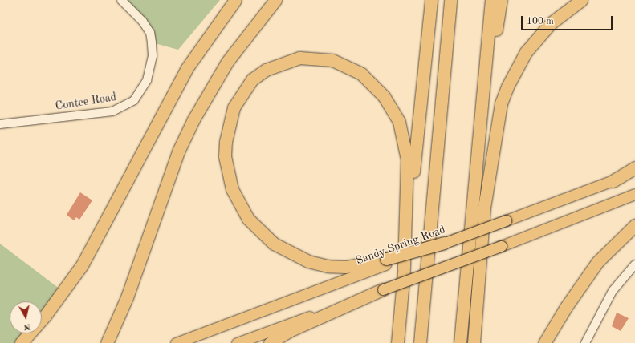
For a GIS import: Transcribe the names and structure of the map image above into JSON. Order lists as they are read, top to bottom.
{
  "streets": {
    "main road": ["Sandy Spring Road"],
    "street": ["Contee Road"]
  },
  "scale_bar": "100 m",
  "north": "bottom"
}
